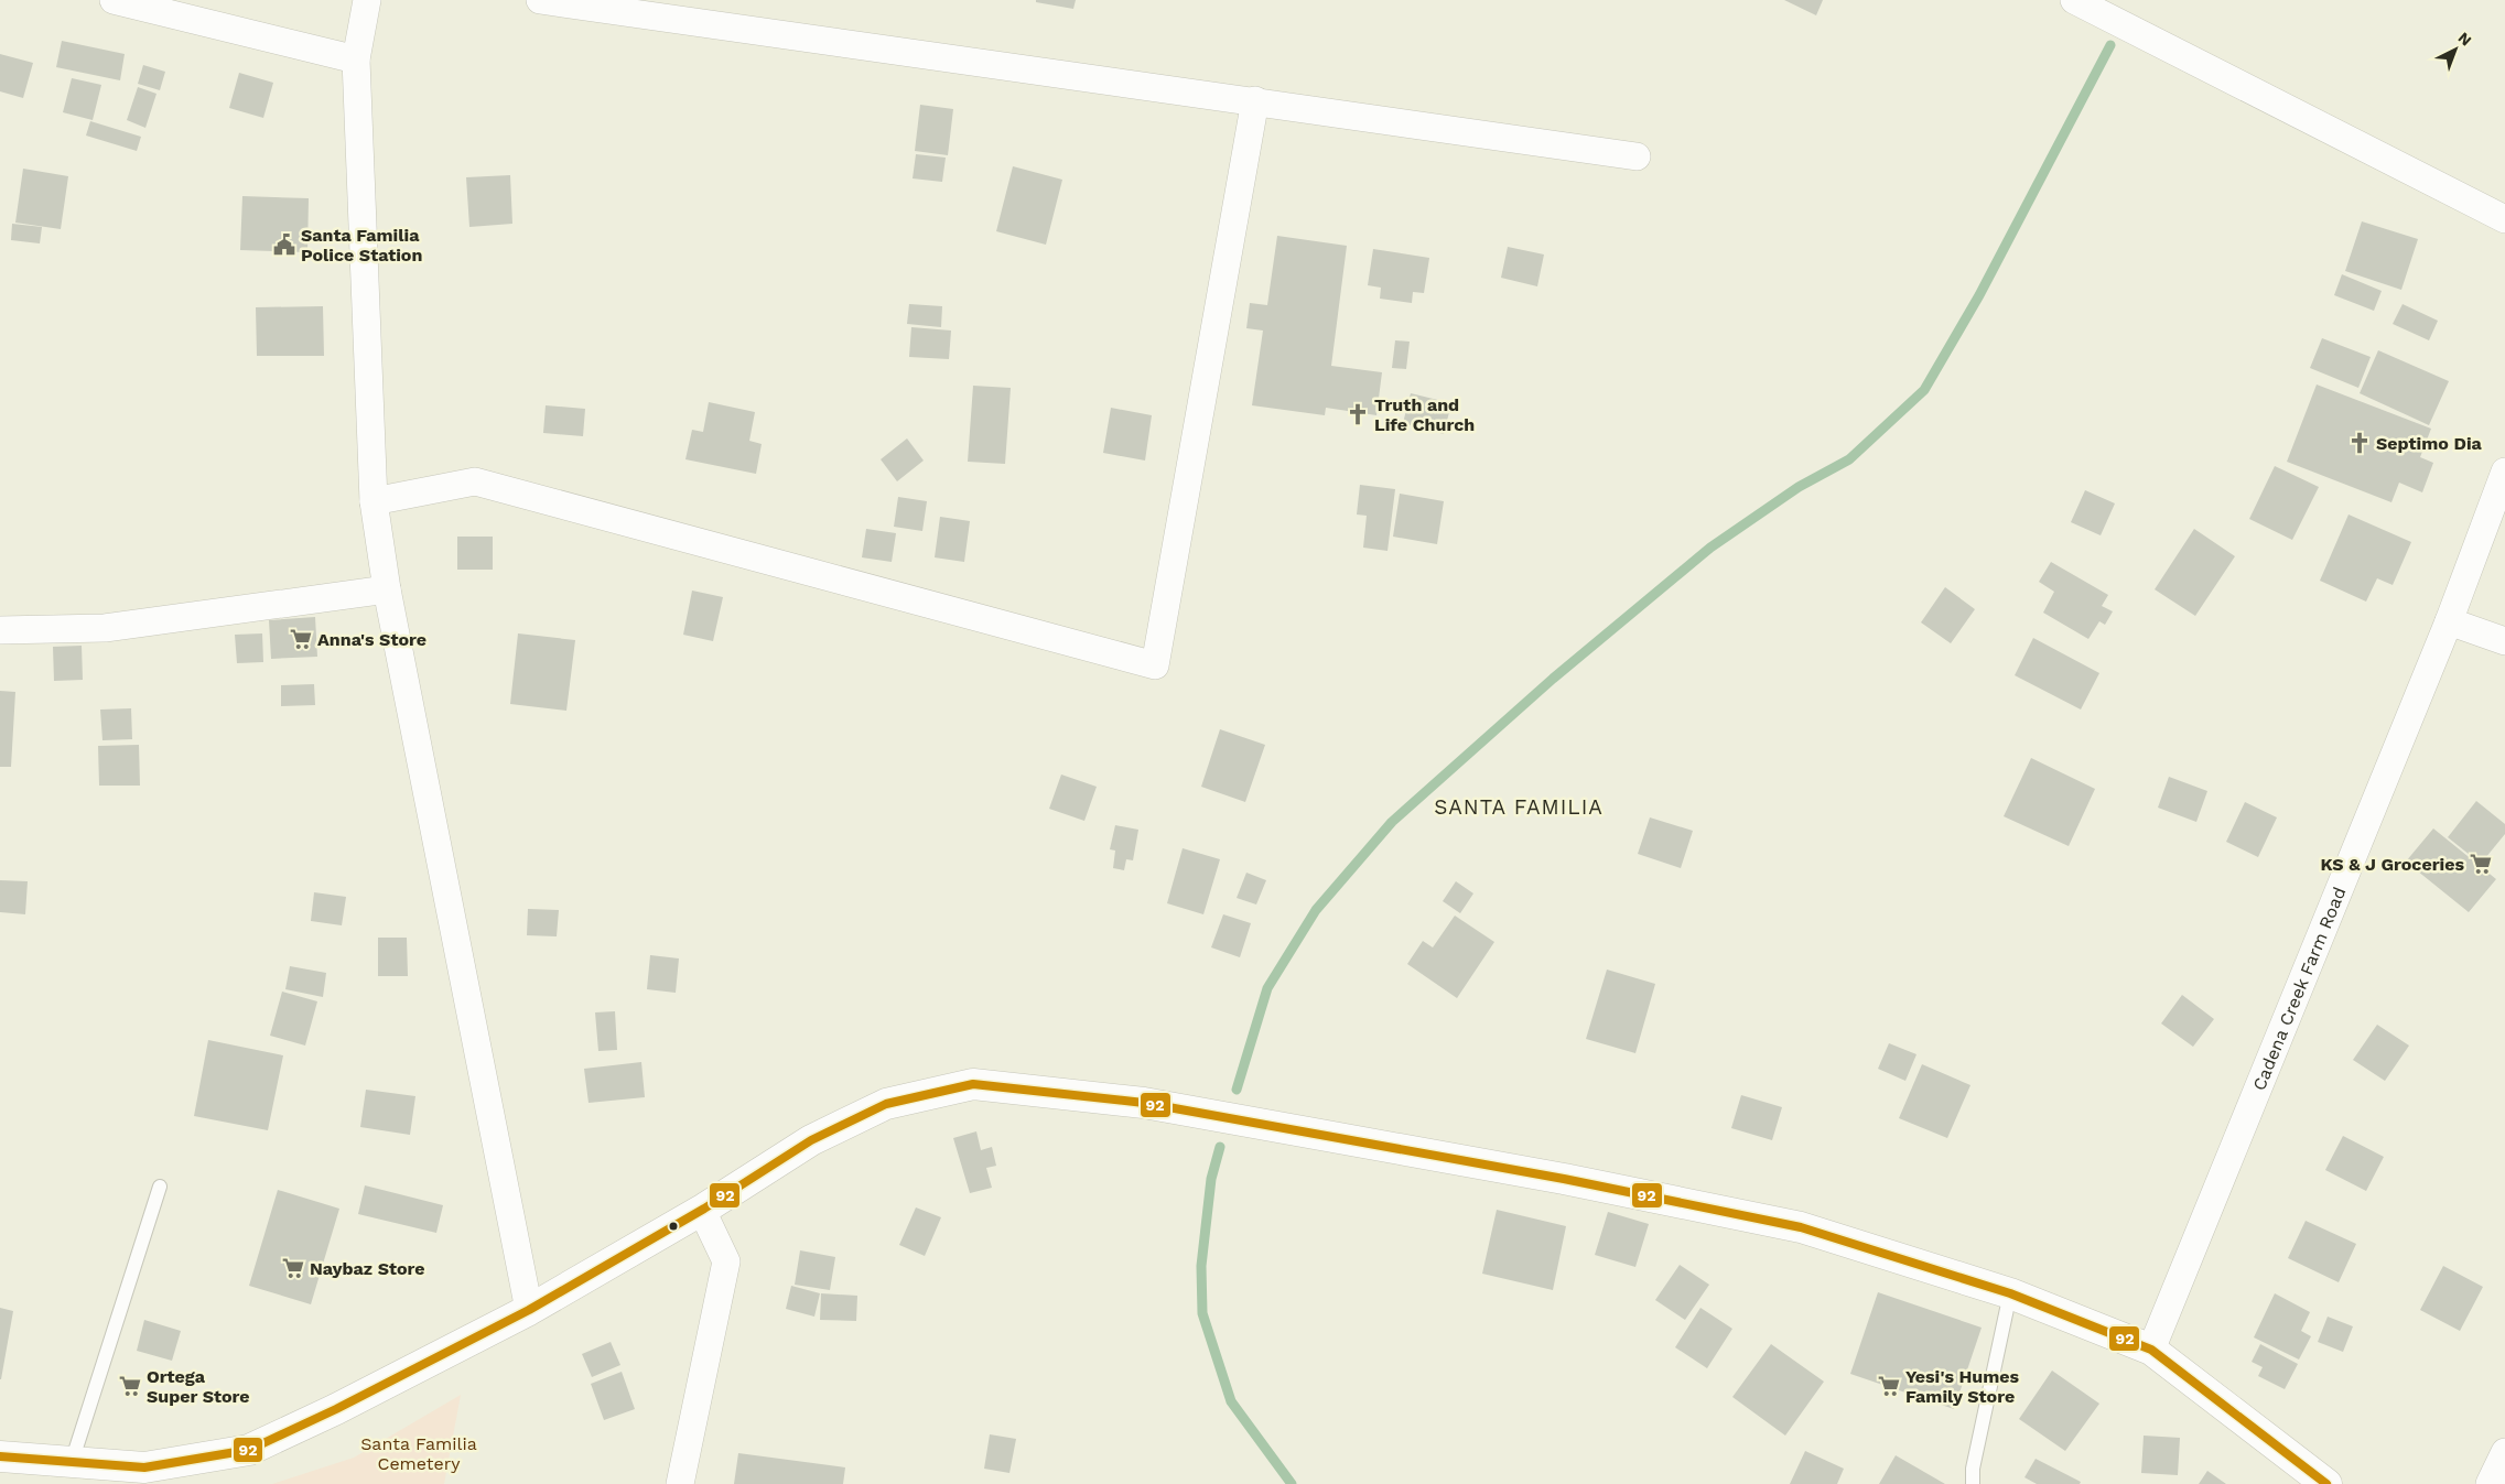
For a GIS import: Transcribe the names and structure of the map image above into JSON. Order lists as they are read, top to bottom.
{
  "streets": {
    "street": ["Cadena Creek Farm Road"]
  },
  "districts": ["SANTA FAMILIA"],
  "parks": ["Santa Familia Cemetery"],
  "places": {
    "public building": ["Santa Familia Police Station"],
    "church": ["Truth and Life Church", "Septimo Dia"],
    "supermarket": [
      "Anna's Store",
      "KS & J Groceries",
      "Naybaz Store",
      "Ortega Super Store",
      "Yesi's Humes Family Store"
    ]
  },
  "lines": ["transit line 92"],
  "north": "top right"
}
